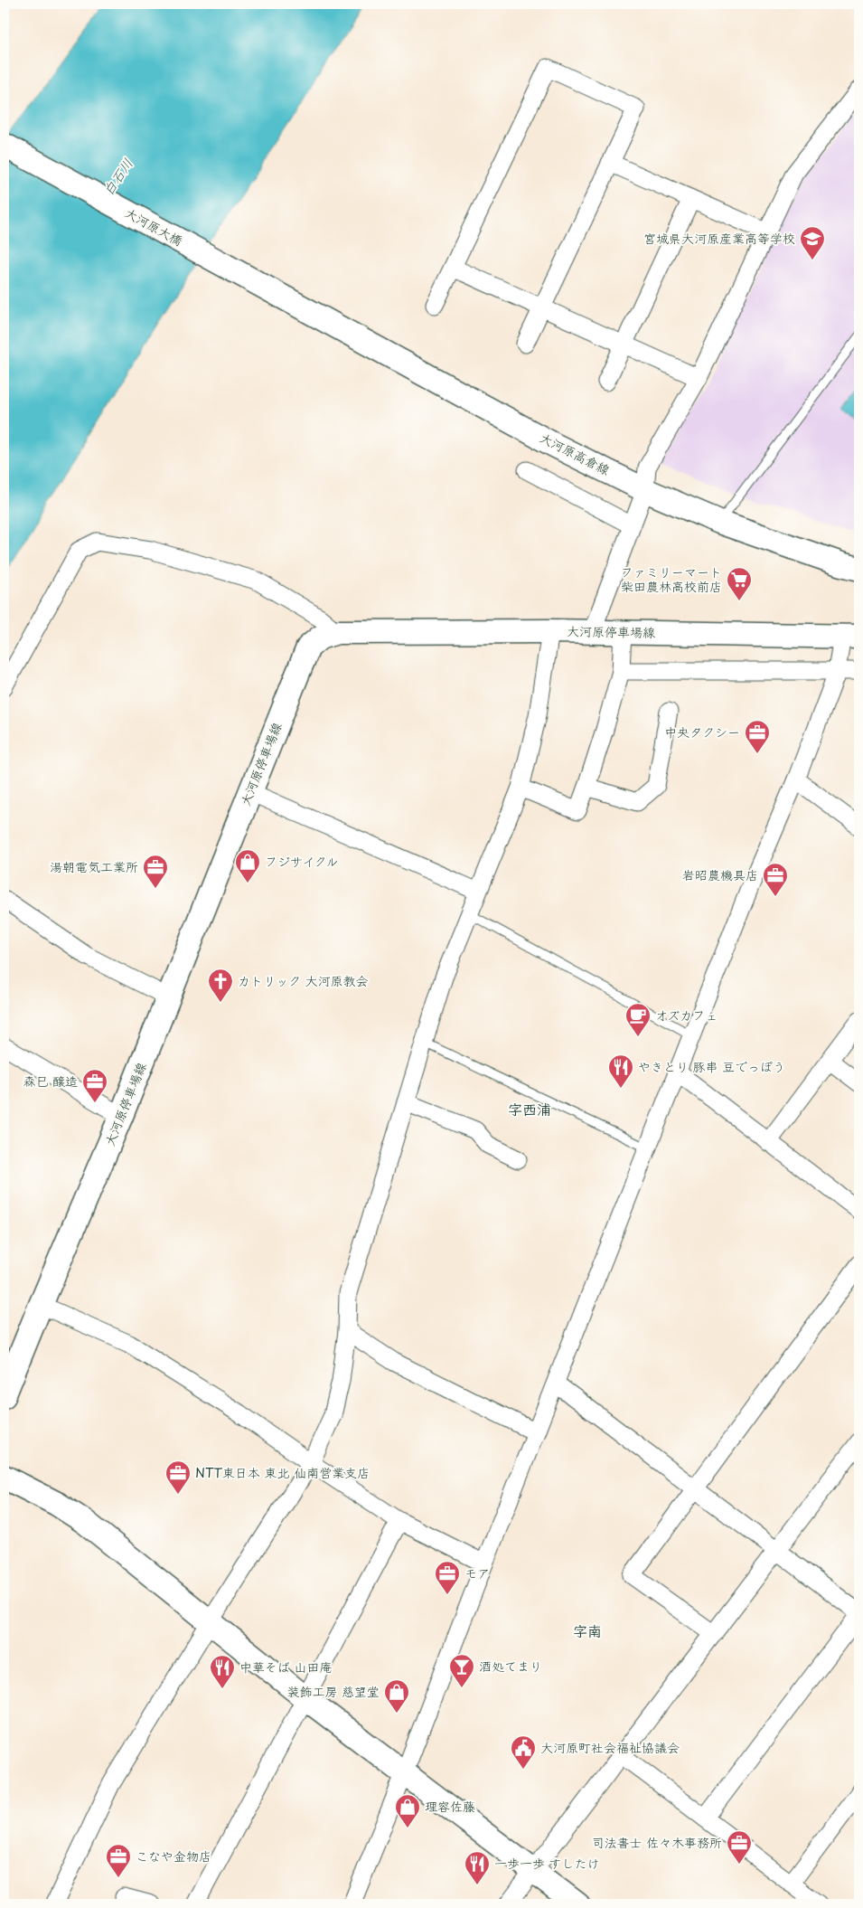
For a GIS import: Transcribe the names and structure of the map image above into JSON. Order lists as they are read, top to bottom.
{
  "streets": {
    "main road": ["大河原大橋", "大河原高倉線", "大河原停車場線"]
  },
  "crossings": [
    ["大河原大橋", "大河原高倉線"]
  ],
  "districts": ["字西浦", "字南"],
  "water": ["白石川"],
  "places": {
    "school or university": ["宮城県大河原産業高等学校"],
    "supermarket": ["ファミリーマート 柴田農林高校前店"],
    "office": [
      "中央タクシー",
      "湯朝電気工業所",
      "岩昭農機具店",
      "森巳 醸造",
      "NTT東日本 東北 仙南営業支店",
      "モア",
      "司法書士 佐々木事務所",
      "こなや金物店"
    ],
    "shop": ["フジサイクル", "装飾工房 慈望堂", "理容佐藤"],
    "church": ["カトリック 大河原教会"],
    "cafe": ["オズカフェ"],
    "restaurant": ["やきとり 豚串 豆でっぽう", "中華そば 山田庵", "一歩一歩 すしたけ"],
    "bar": ["酒処てまり"],
    "public building": ["大河原町社会福祉協議会"]
  }
}
